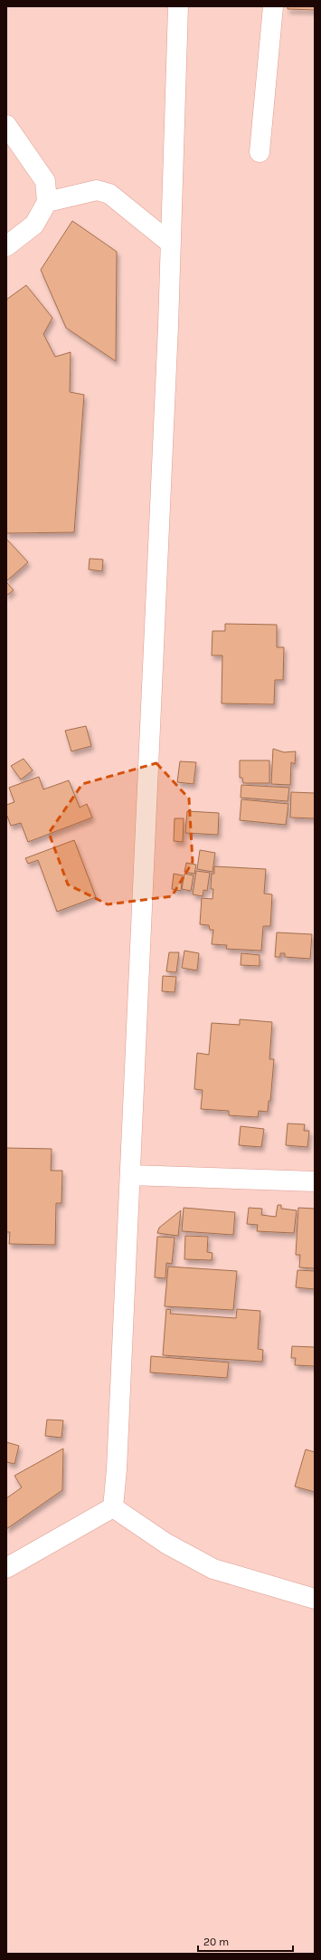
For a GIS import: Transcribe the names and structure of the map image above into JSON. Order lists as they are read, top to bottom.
{
  "scale_bar": "20 m"
}
